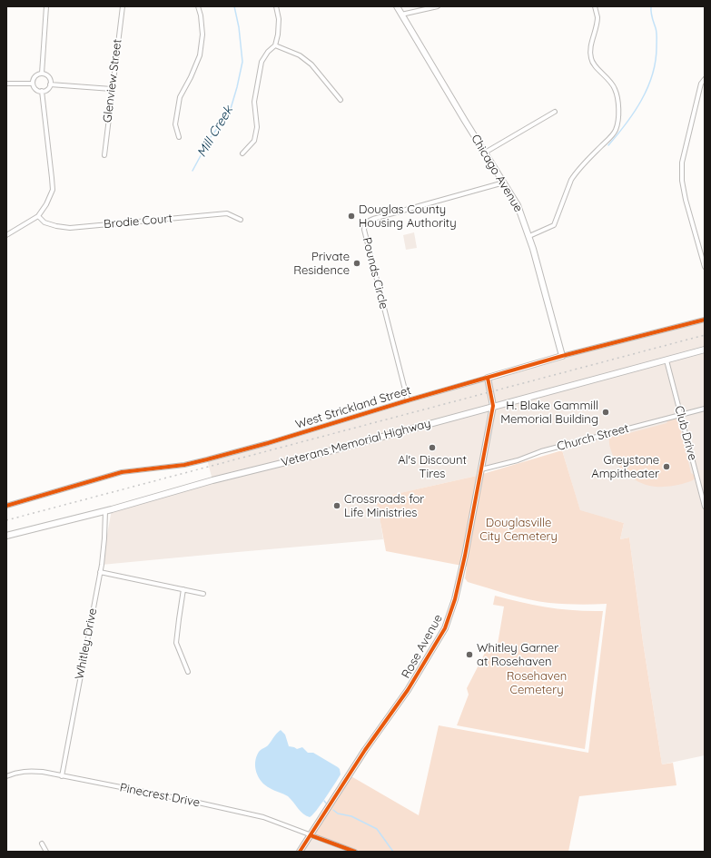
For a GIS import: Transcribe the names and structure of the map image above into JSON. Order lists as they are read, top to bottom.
{
  "streets": {
    "street": [
      "Glenview Street",
      "Chicago Avenue",
      "Brodie Court",
      "Pounds Circle",
      "West Strickland Street",
      "Club Drive",
      "Church Street",
      "Veterans Memorial Highway",
      "Whitley Drive",
      "Rose Avenue",
      "Pinecrest Drive"
    ]
  },
  "crossings": [
    ["Chicago Avenue", "Pounds Circle"],
    ["Chicago Avenue", "West Strickland Street"],
    ["Pounds Circle", "West Strickland Street"],
    ["West Strickland Street", "Rose Avenue"],
    ["Club Drive", "Church Street"],
    ["Club Drive", "Veterans Memorial Highway"],
    ["Church Street", "Rose Avenue"],
    ["Veterans Memorial Highway", "Whitley Drive"],
    ["Veterans Memorial Highway", "Rose Avenue"],
    ["Whitley Drive", "Pinecrest Drive"],
    ["Rose Avenue", "Pinecrest Drive"]
  ],
  "water": ["Mill Creek"],
  "parks": ["Douglasville City Cemetery", "Rosehaven Cemetery"],
  "places": [
    "Douglas County Housing Authority",
    "Private Residence",
    "H. Blake Gammill Memorial Building",
    "Al's Discount Tires",
    "Greystone Ampitheater",
    "Crossroads for Life Ministries",
    "Whitley Garner at Rosehaven"
  ]
}
